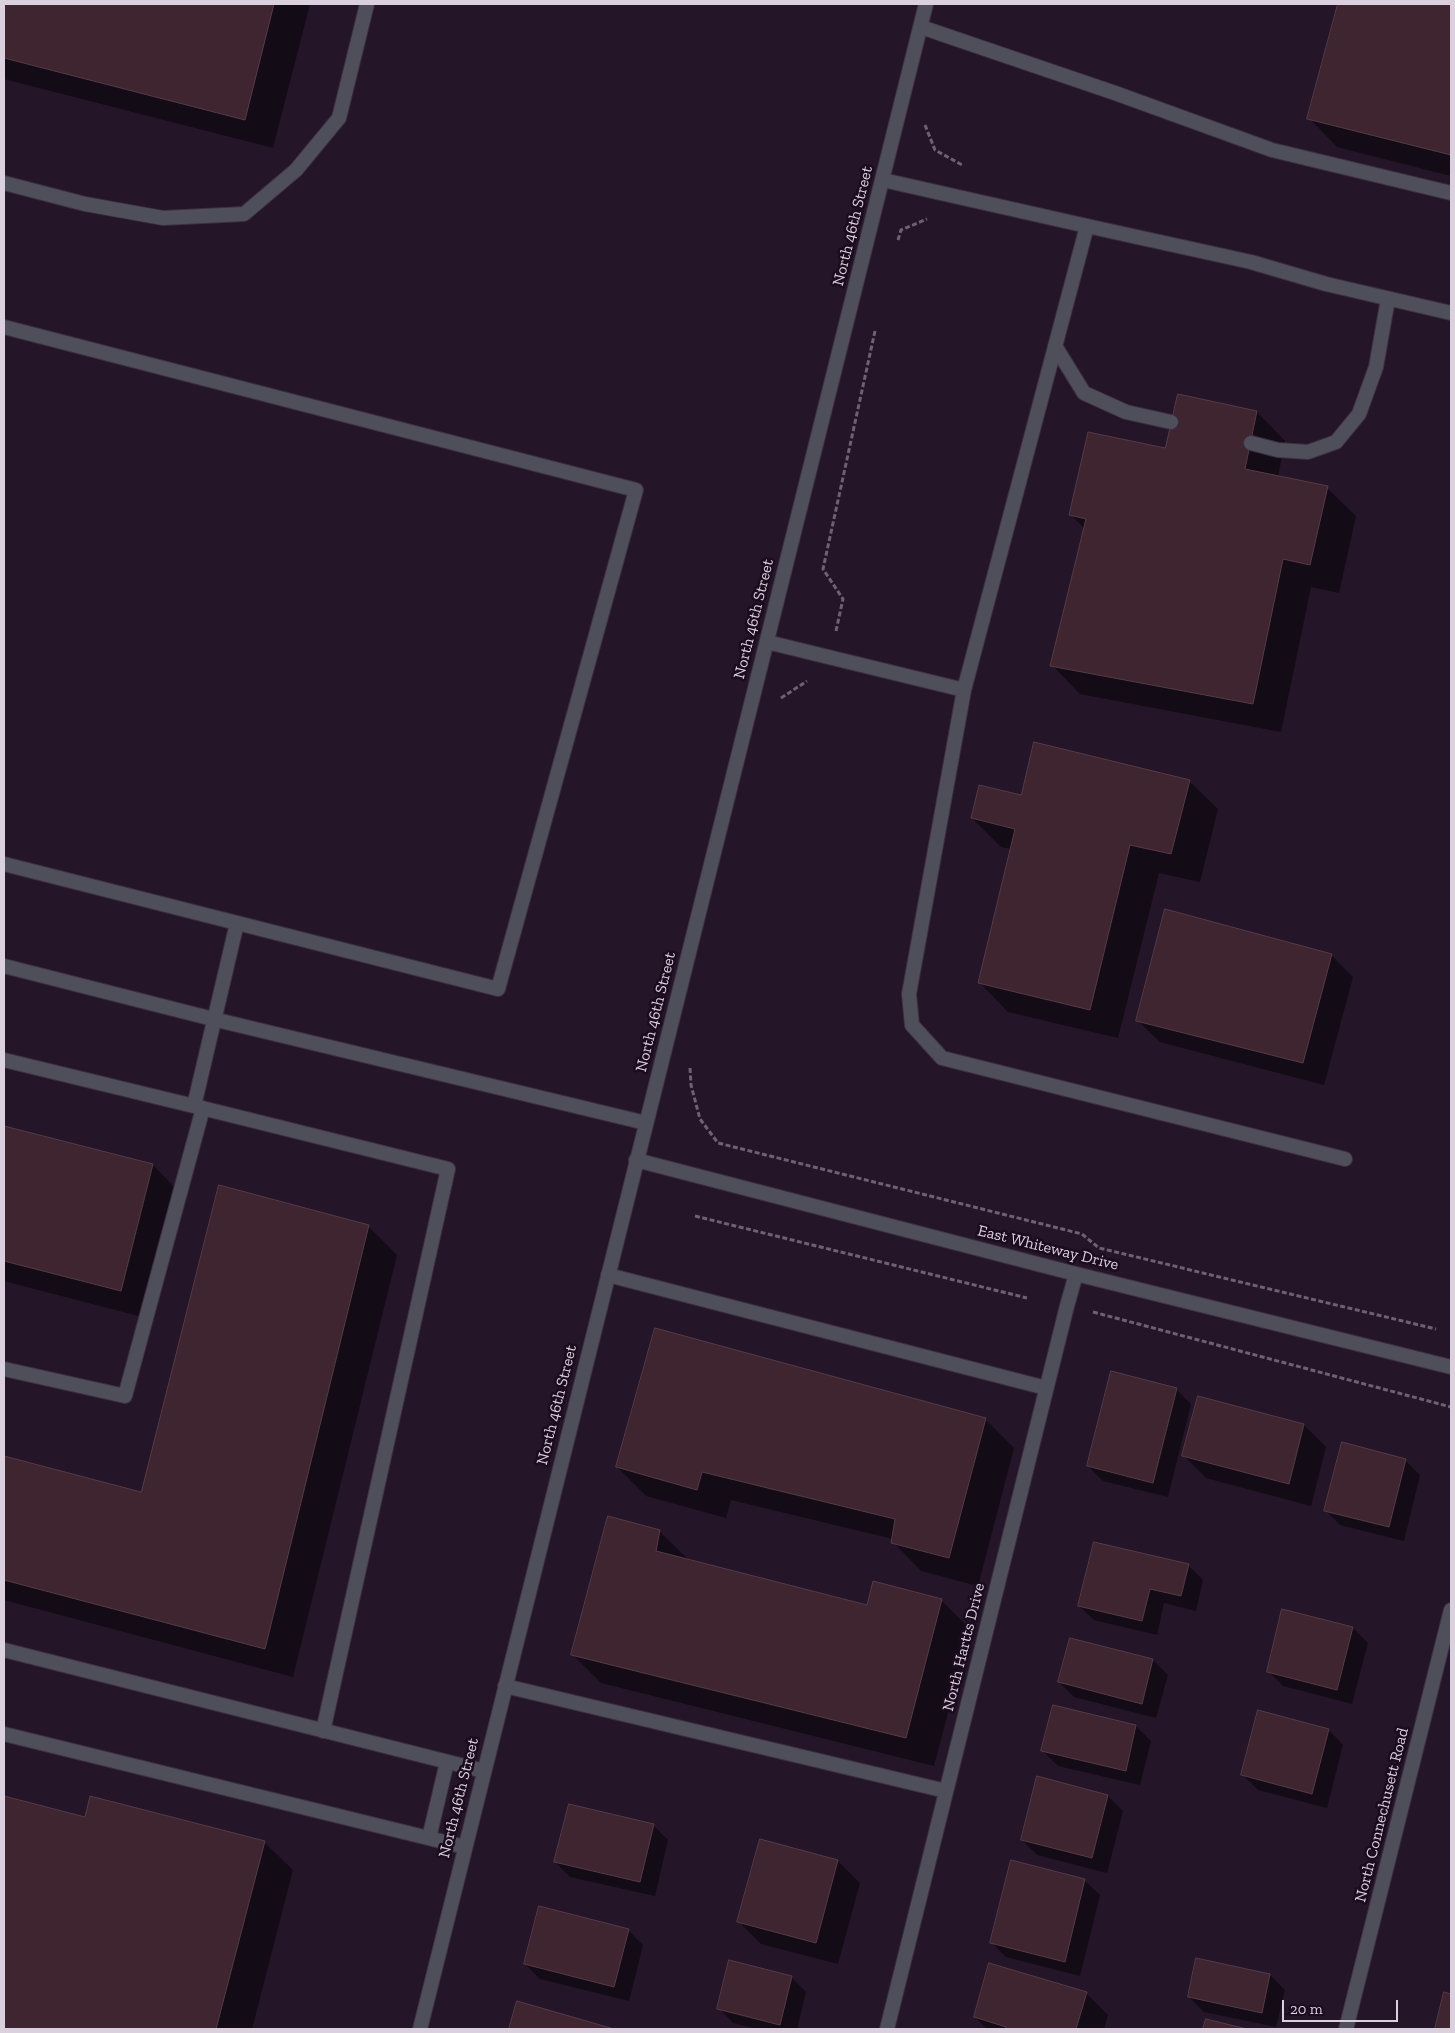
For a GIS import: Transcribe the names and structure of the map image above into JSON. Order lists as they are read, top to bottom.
{
  "streets": {
    "street": [
      "North 46th Street",
      "East Whiteway Drive",
      "North Hartts Drive",
      "North Connechusett Road"
    ]
  },
  "crossings": [
    ["North 46th Street", "East Whiteway Drive"],
    ["East Whiteway Drive", "North Hartts Drive"]
  ],
  "scale_bar": "20 m"
}
